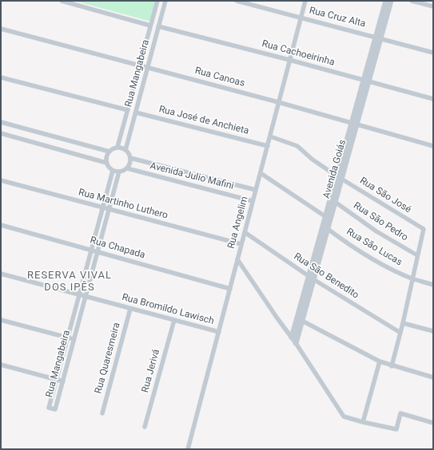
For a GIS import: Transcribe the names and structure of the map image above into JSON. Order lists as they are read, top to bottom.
{
  "streets": {
    "street": [
      "Rua Cruz Alta",
      "Rua Cachoeirinha",
      "Rua Mangabeira",
      "Rua Canoas",
      "Rua José de Anchieta",
      "Avenida Goiás",
      "Avenida Julio Mafini",
      "Rua São José",
      "Rua Martinho Luthero",
      "Rua São Pedro",
      "Rua Angelim",
      "Rua São Lucas",
      "Rua Chapada",
      "Rua São Benedito",
      "Rua Bromildo Lawisch",
      "Rua Quaresmeira",
      "Rua Jerivá"
    ]
  },
  "crossings": [
    ["Rua Cruz Alta", "Avenida Goiás"],
    ["Rua Cruz Alta", "Rua Angelim"],
    ["Rua Cachoeirinha", "Rua Mangabeira"],
    ["Rua Cachoeirinha", "Avenida Goiás"],
    ["Rua Cachoeirinha", "Rua Angelim"],
    ["Rua Mangabeira", "Rua Canoas"],
    ["Rua Mangabeira", "Rua José de Anchieta"],
    ["Rua Mangabeira", "Avenida Julio Mafini"],
    ["Rua Mangabeira", "Rua Martinho Luthero"],
    ["Rua Mangabeira", "Rua Chapada"],
    ["Rua Mangabeira", "Rua Bromildo Lawisch"],
    ["Rua Canoas", "Avenida Goiás"],
    ["Rua Canoas", "Rua Angelim"],
    ["Rua José de Anchieta", "Rua Angelim"],
    ["Avenida Goiás", "Rua São José"],
    ["Avenida Goiás", "Rua São Pedro"],
    ["Avenida Goiás", "Rua São Lucas"],
    ["Avenida Goiás", "Rua São Benedito"],
    ["Avenida Julio Mafini", "Rua Angelim"],
    ["Rua São José", "Rua São Pedro"],
    ["Rua São José", "Rua Angelim"],
    ["Rua Martinho Luthero", "Rua Angelim"],
    ["Rua Angelim", "Rua Chapada"],
    ["Rua Angelim", "Rua São Benedito"],
    ["Rua Angelim", "Rua Bromildo Lawisch"],
    ["Rua Bromildo Lawisch", "Rua Quaresmeira"],
    ["Rua Bromildo Lawisch", "Rua Jerivá"]
  ],
  "districts": ["RESERVA VIVAL DOS IPÊS"]
}
